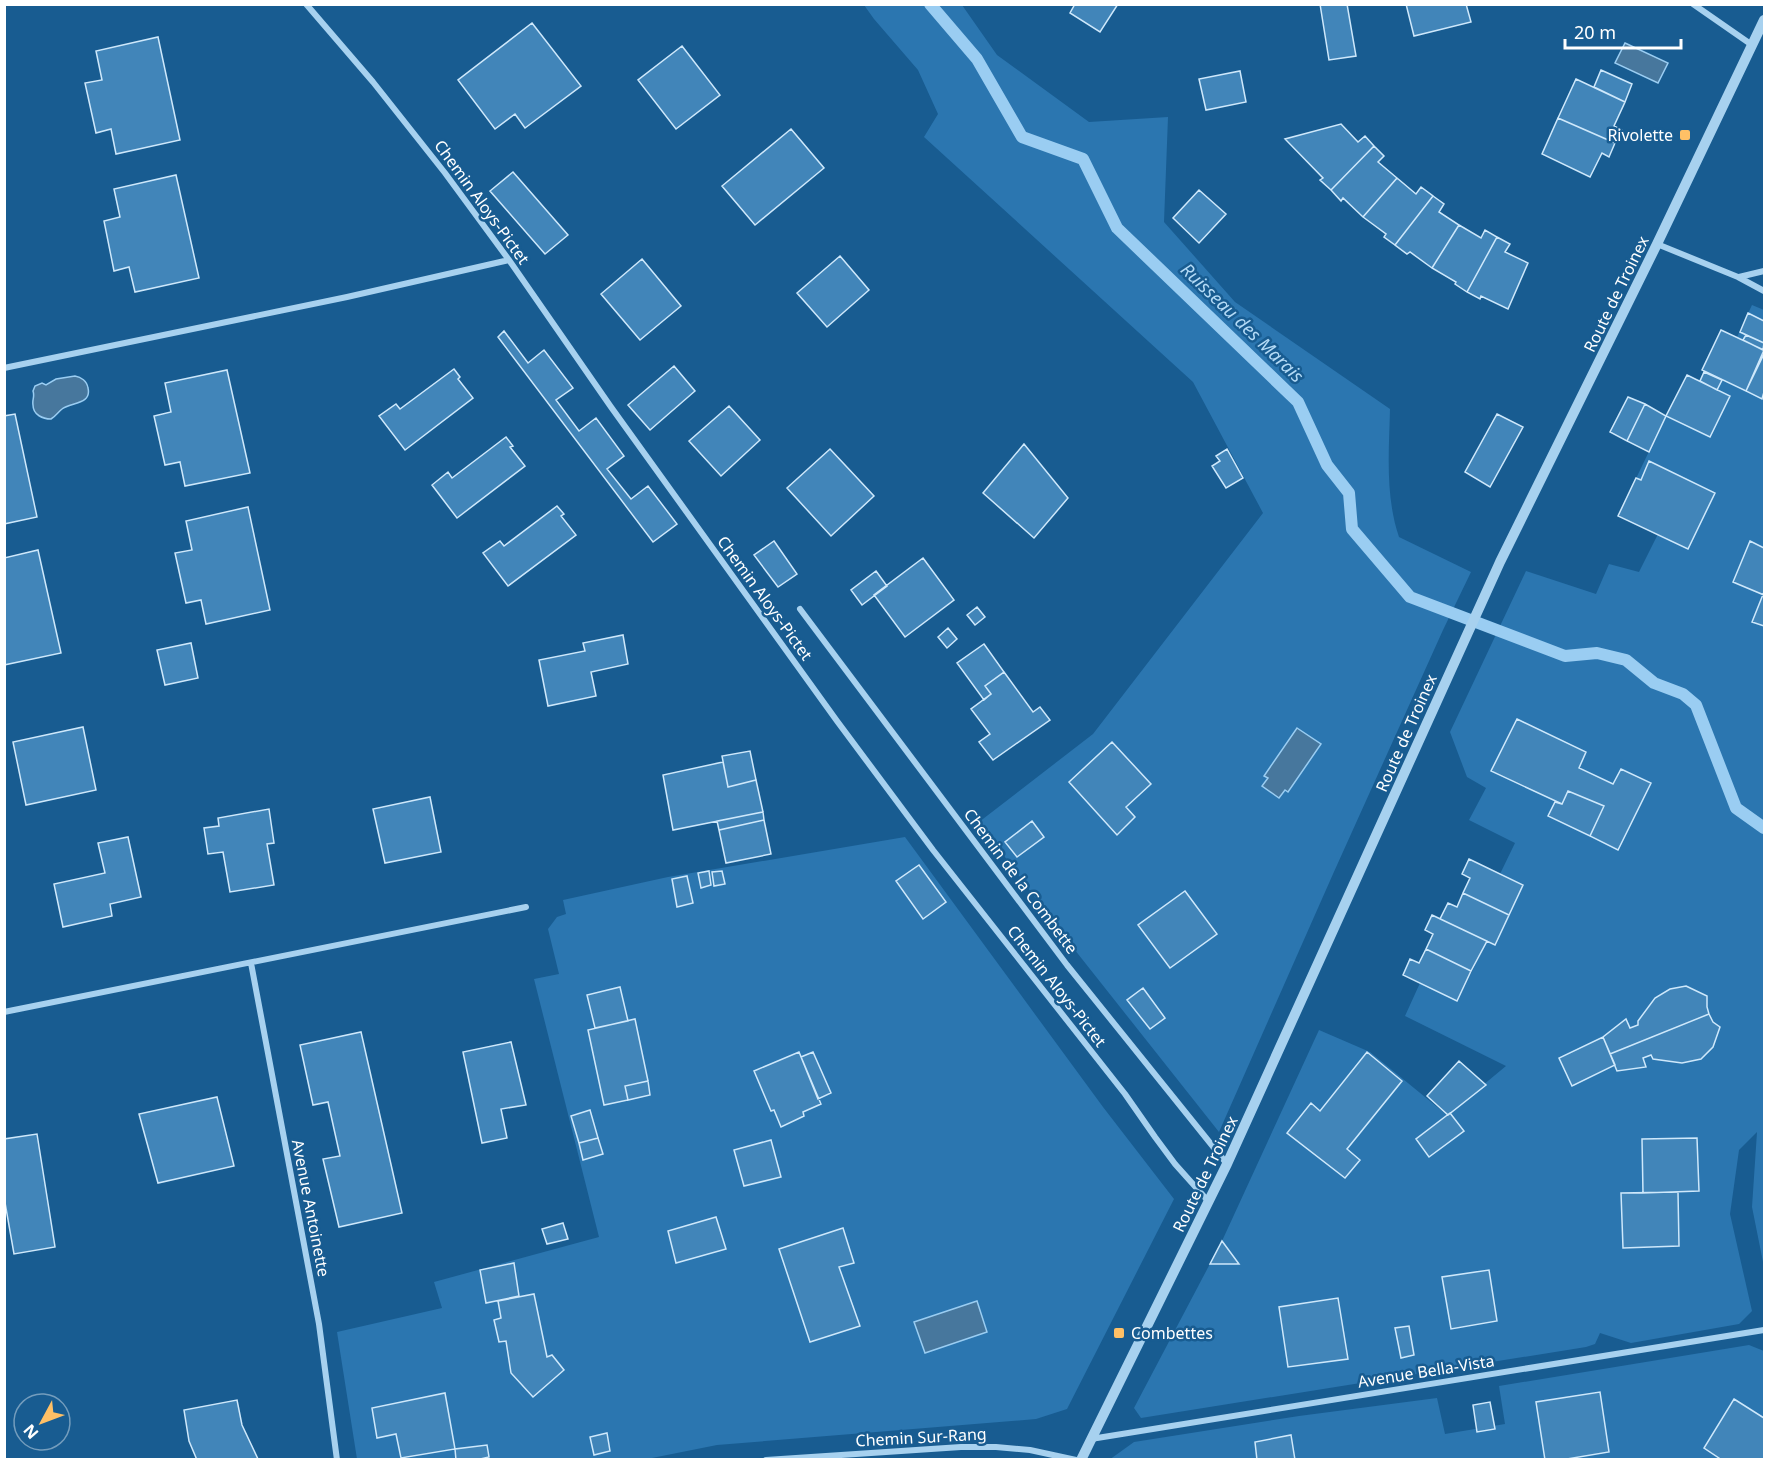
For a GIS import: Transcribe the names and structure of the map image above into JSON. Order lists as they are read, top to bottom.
{
  "streets": {
    "street": [
      "Chemin Aloys-Pictet",
      "Route de Troinex",
      "Chemin de la Combette",
      "Avenue Antoinette",
      "Avenue Bella-Vista",
      "Chemin Sur-Rang"
    ]
  },
  "crossings": [
    ["Chemin Aloys-Pictet", "Route de Troinex"],
    ["Route de Troinex", "Chemin de la Combette"],
    ["Route de Troinex", "Avenue Bella-Vista"],
    ["Route de Troinex", "Chemin Sur-Rang"]
  ],
  "water": ["Ruisseau des Marais"],
  "places": {
    "transit": ["Rivolette", "Combettes"]
  },
  "scale_bar": "20 m",
  "north": "bottom left"
}
